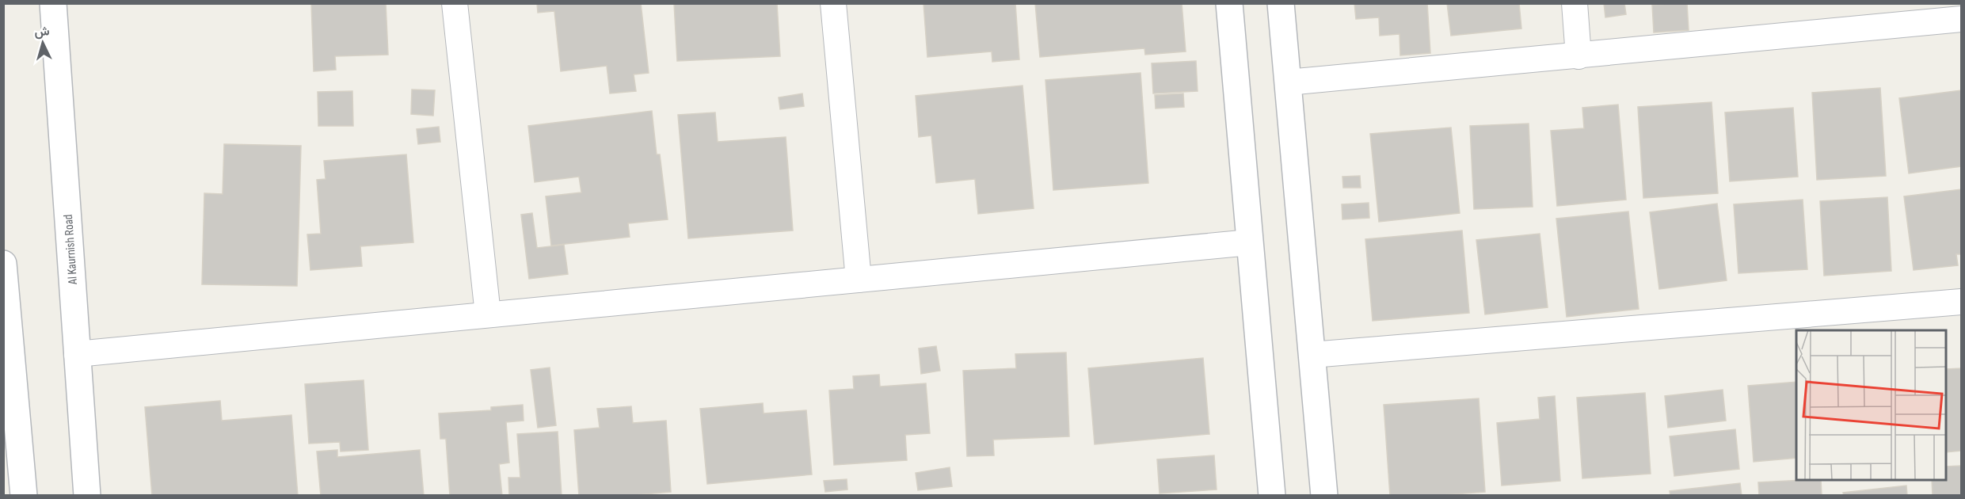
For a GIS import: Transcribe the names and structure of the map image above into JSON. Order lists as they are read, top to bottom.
{
  "streets": {
    "street": ["Al Kaurnish Road"]
  },
  "north": "top"
}
